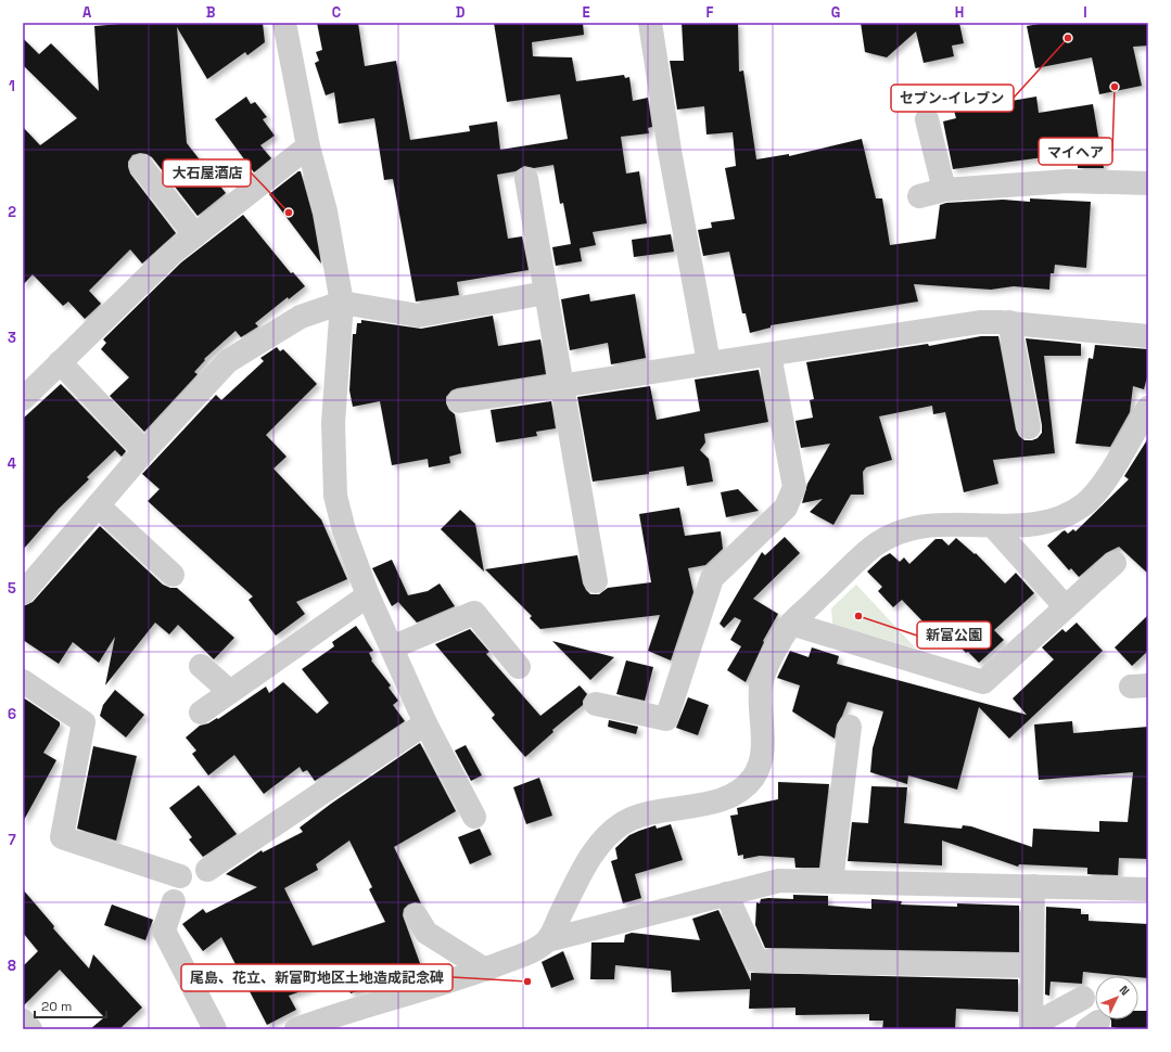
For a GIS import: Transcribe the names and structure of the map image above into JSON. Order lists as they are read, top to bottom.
{
  "places": [
    "セブン-イレブン",
    "マイヘア",
    "大石屋酒店",
    "新富公園",
    "尾島、花立、新富町地区土地造成記念碑"
  ],
  "scale_bar": "20 m",
  "north": "top right",
  "grid": {
    "columns": [
      "A",
      "B",
      "C",
      "D",
      "E",
      "F",
      "G",
      "H",
      "I"
    ],
    "rows": [
      "1",
      "2",
      "3",
      "4",
      "5",
      "6",
      "7",
      "8"
    ]
  }
}
